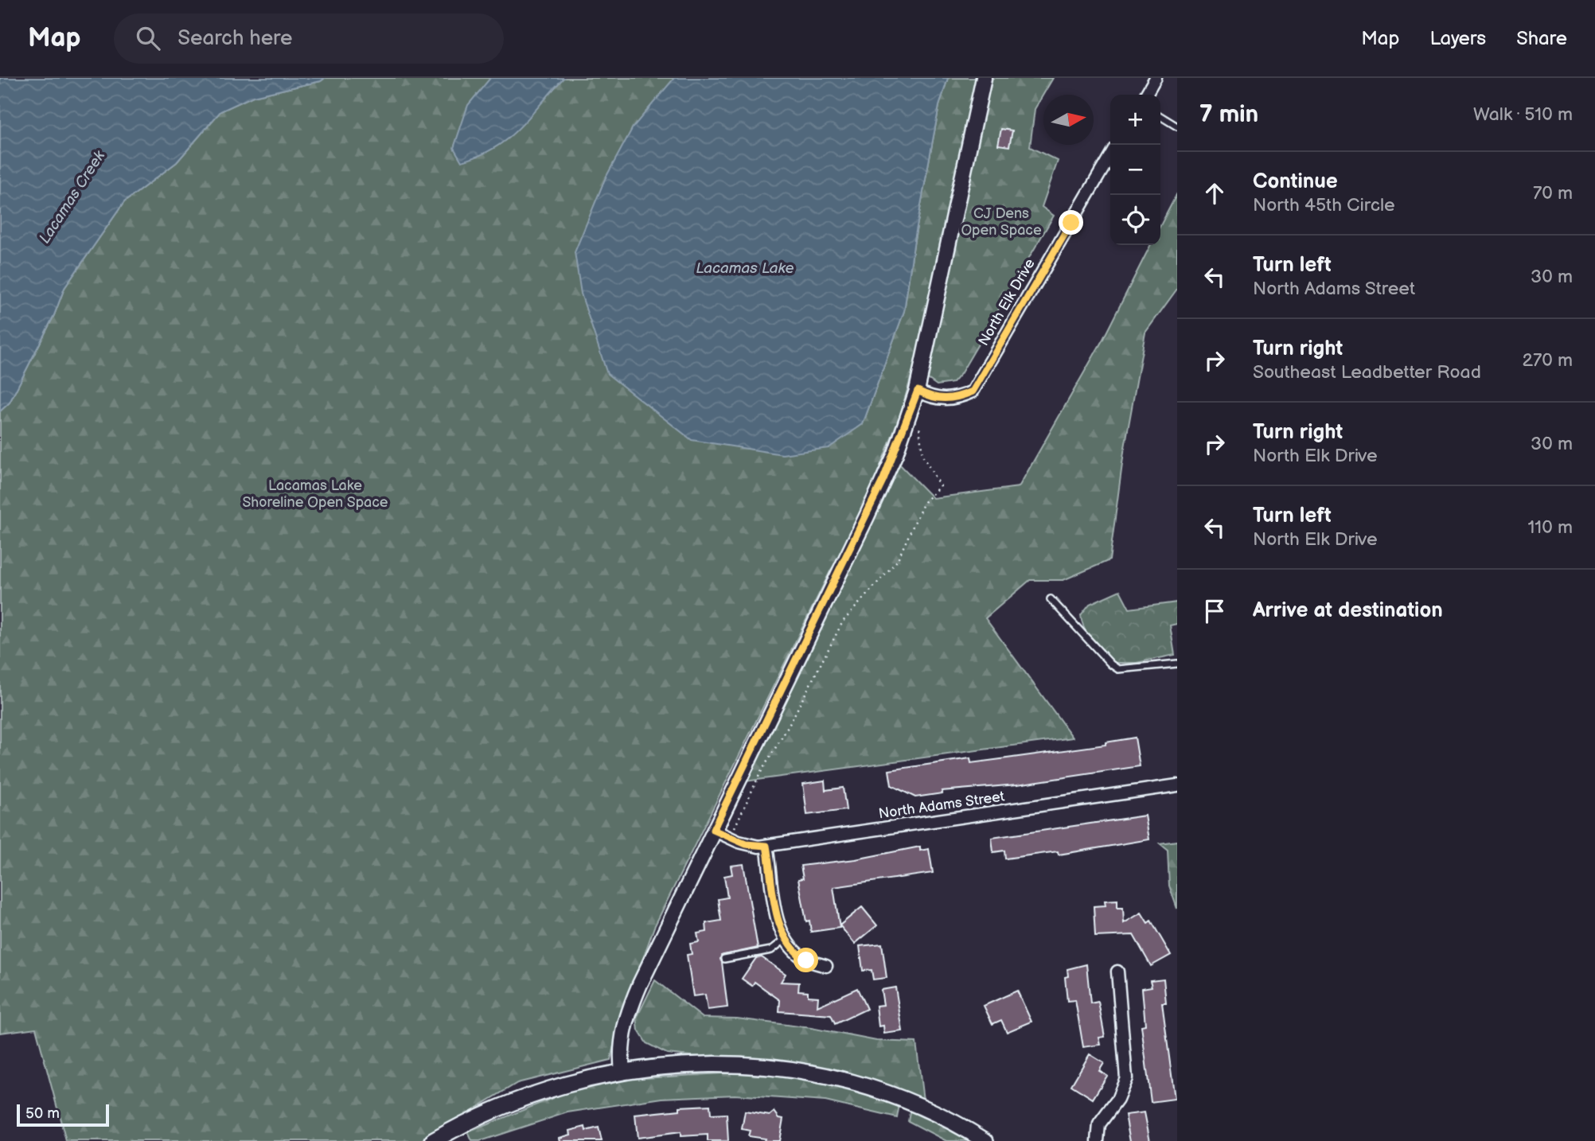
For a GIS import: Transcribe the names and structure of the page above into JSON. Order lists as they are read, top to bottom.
{
  "streets": {
    "street": ["North Elk Drive", "North Adams Street"]
  },
  "water": ["Lacamas Creek", "Lacamas Lake"],
  "parks": ["CJ Dens Open Space", "Lacamas Lake Shoreline Open Space"],
  "scale_bar": "50 m",
  "north": "right",
  "page": {
    "header": "Map",
    "search": "Search here",
    "nav": ["Map", "Layers", "Share"],
    "heading": ["7 min", "Walk · 510 m"],
    "map_buttons": ["+", "−"],
    "list": [
      ["Continue", "North 45th Circle", "70 m"],
      ["Turn left", "North Adams Street", "30 m"],
      ["Turn right", "Southeast Leadbetter Road", "270 m"],
      ["Turn right", "North Elk Drive", "30 m"],
      ["Turn left", "North Elk Drive", "110 m"],
      "Arrive at destination"
    ],
    "scale": "50 m"
  }
}
